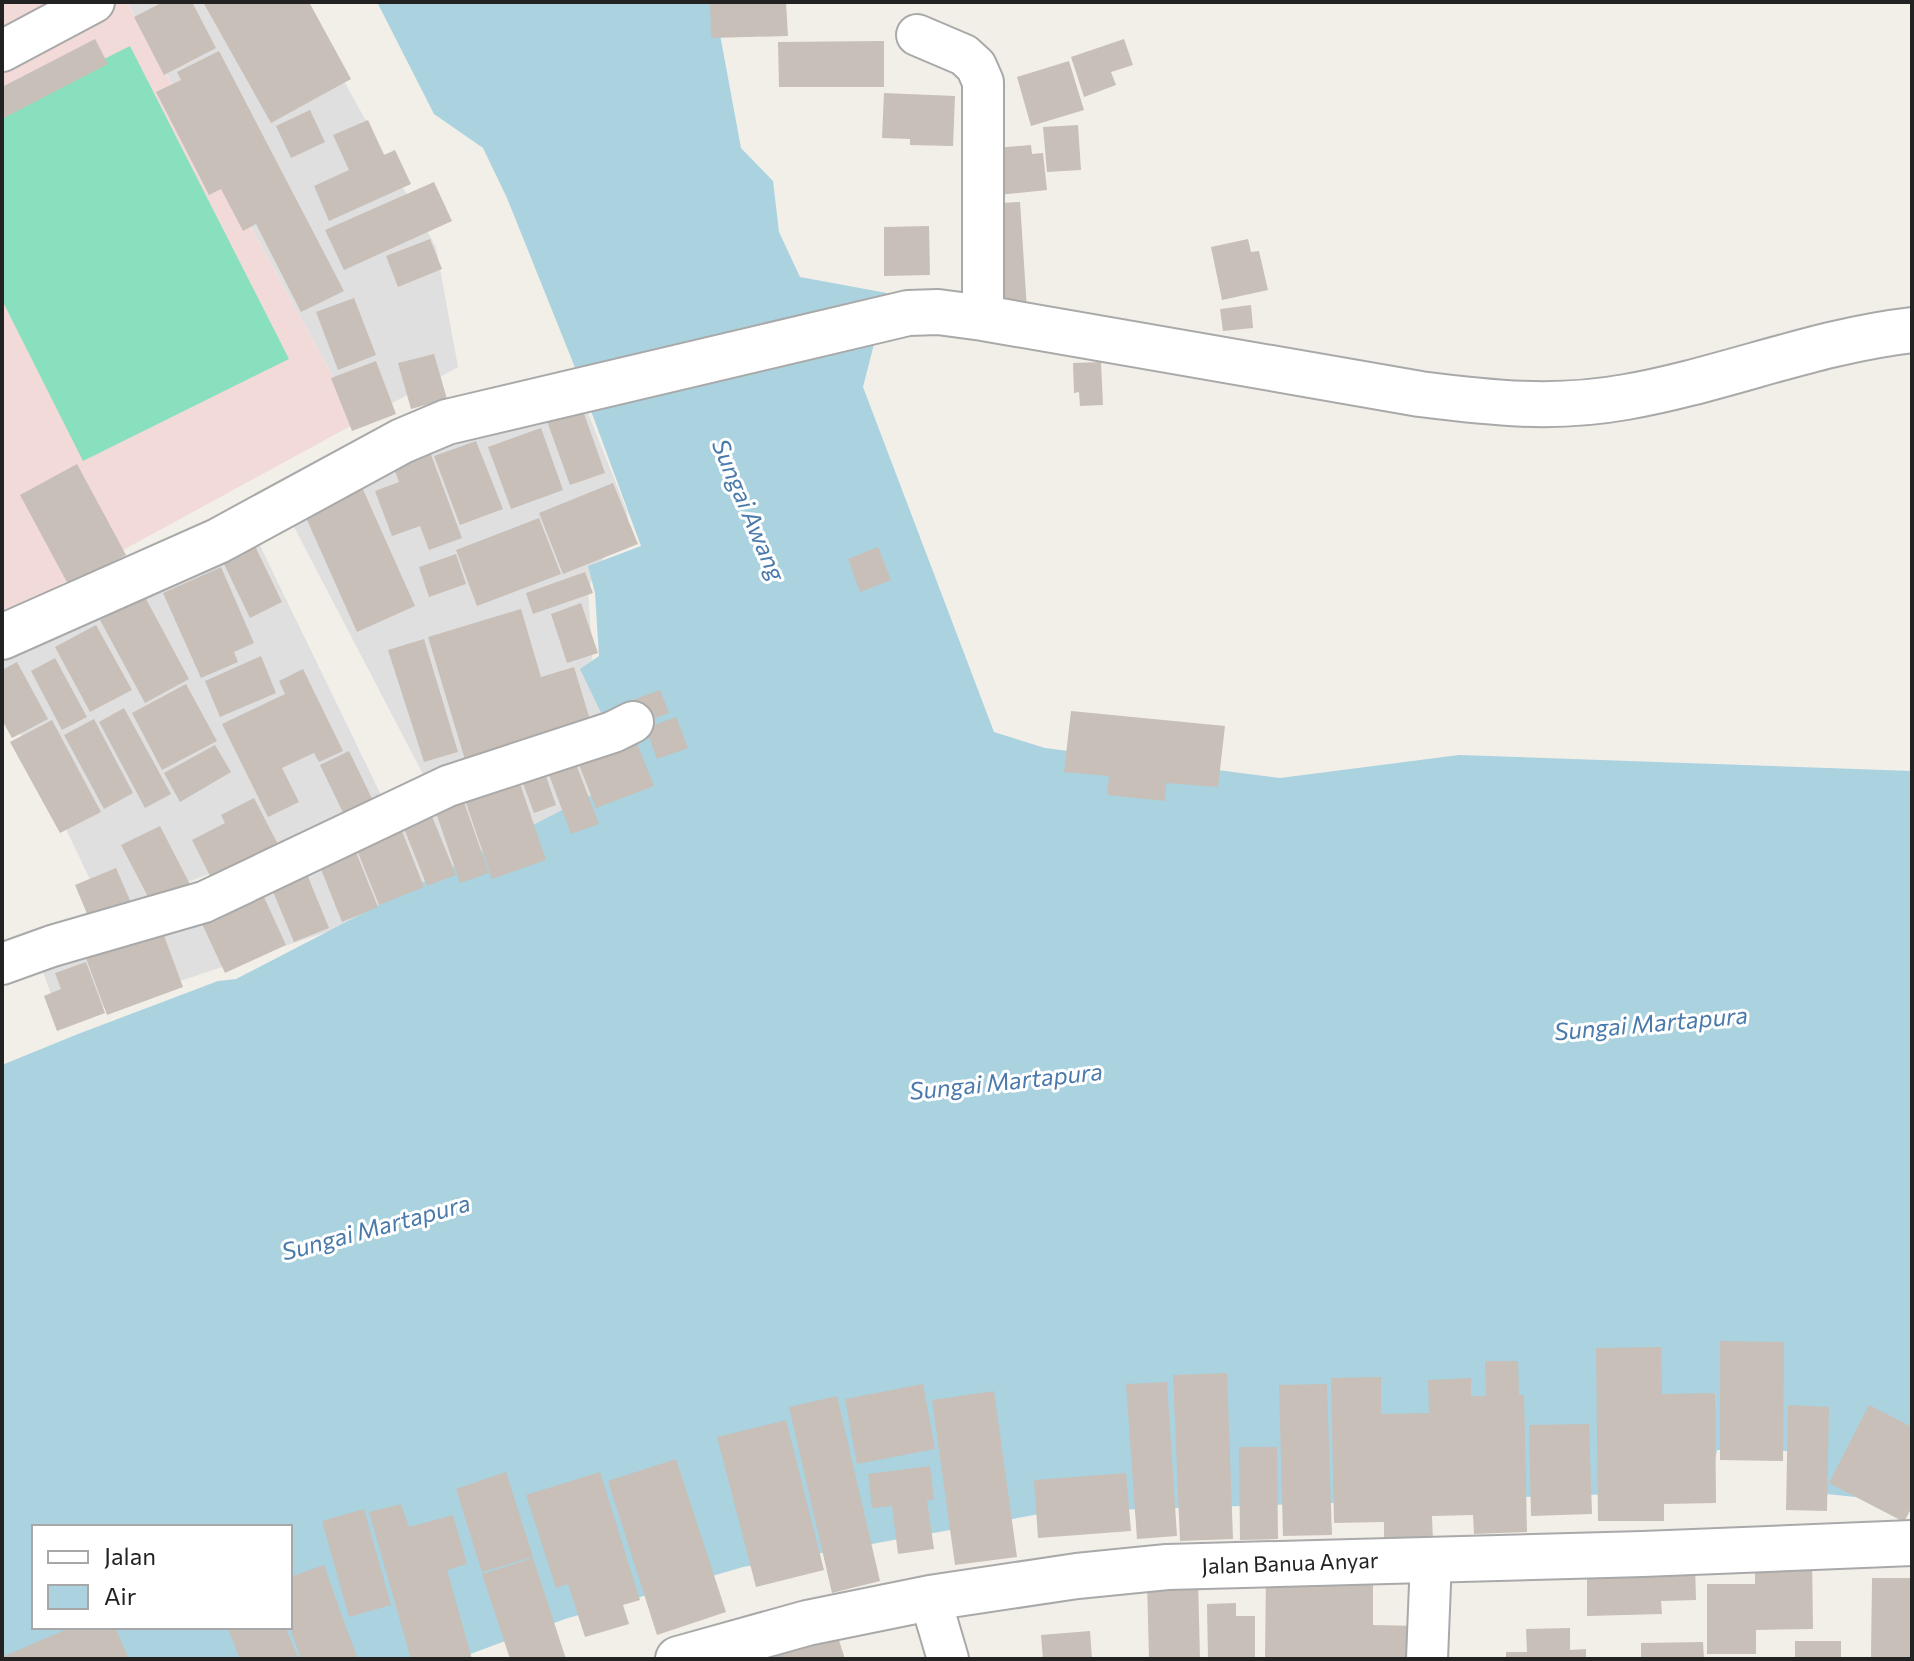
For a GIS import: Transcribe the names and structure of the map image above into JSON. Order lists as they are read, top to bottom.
{
  "streets": {
    "street": ["Jalan Banua Anyar"]
  },
  "water": ["Sungai Awang", "Sungai Martapura"],
  "legend": ["Jalan", "Air"]
}
